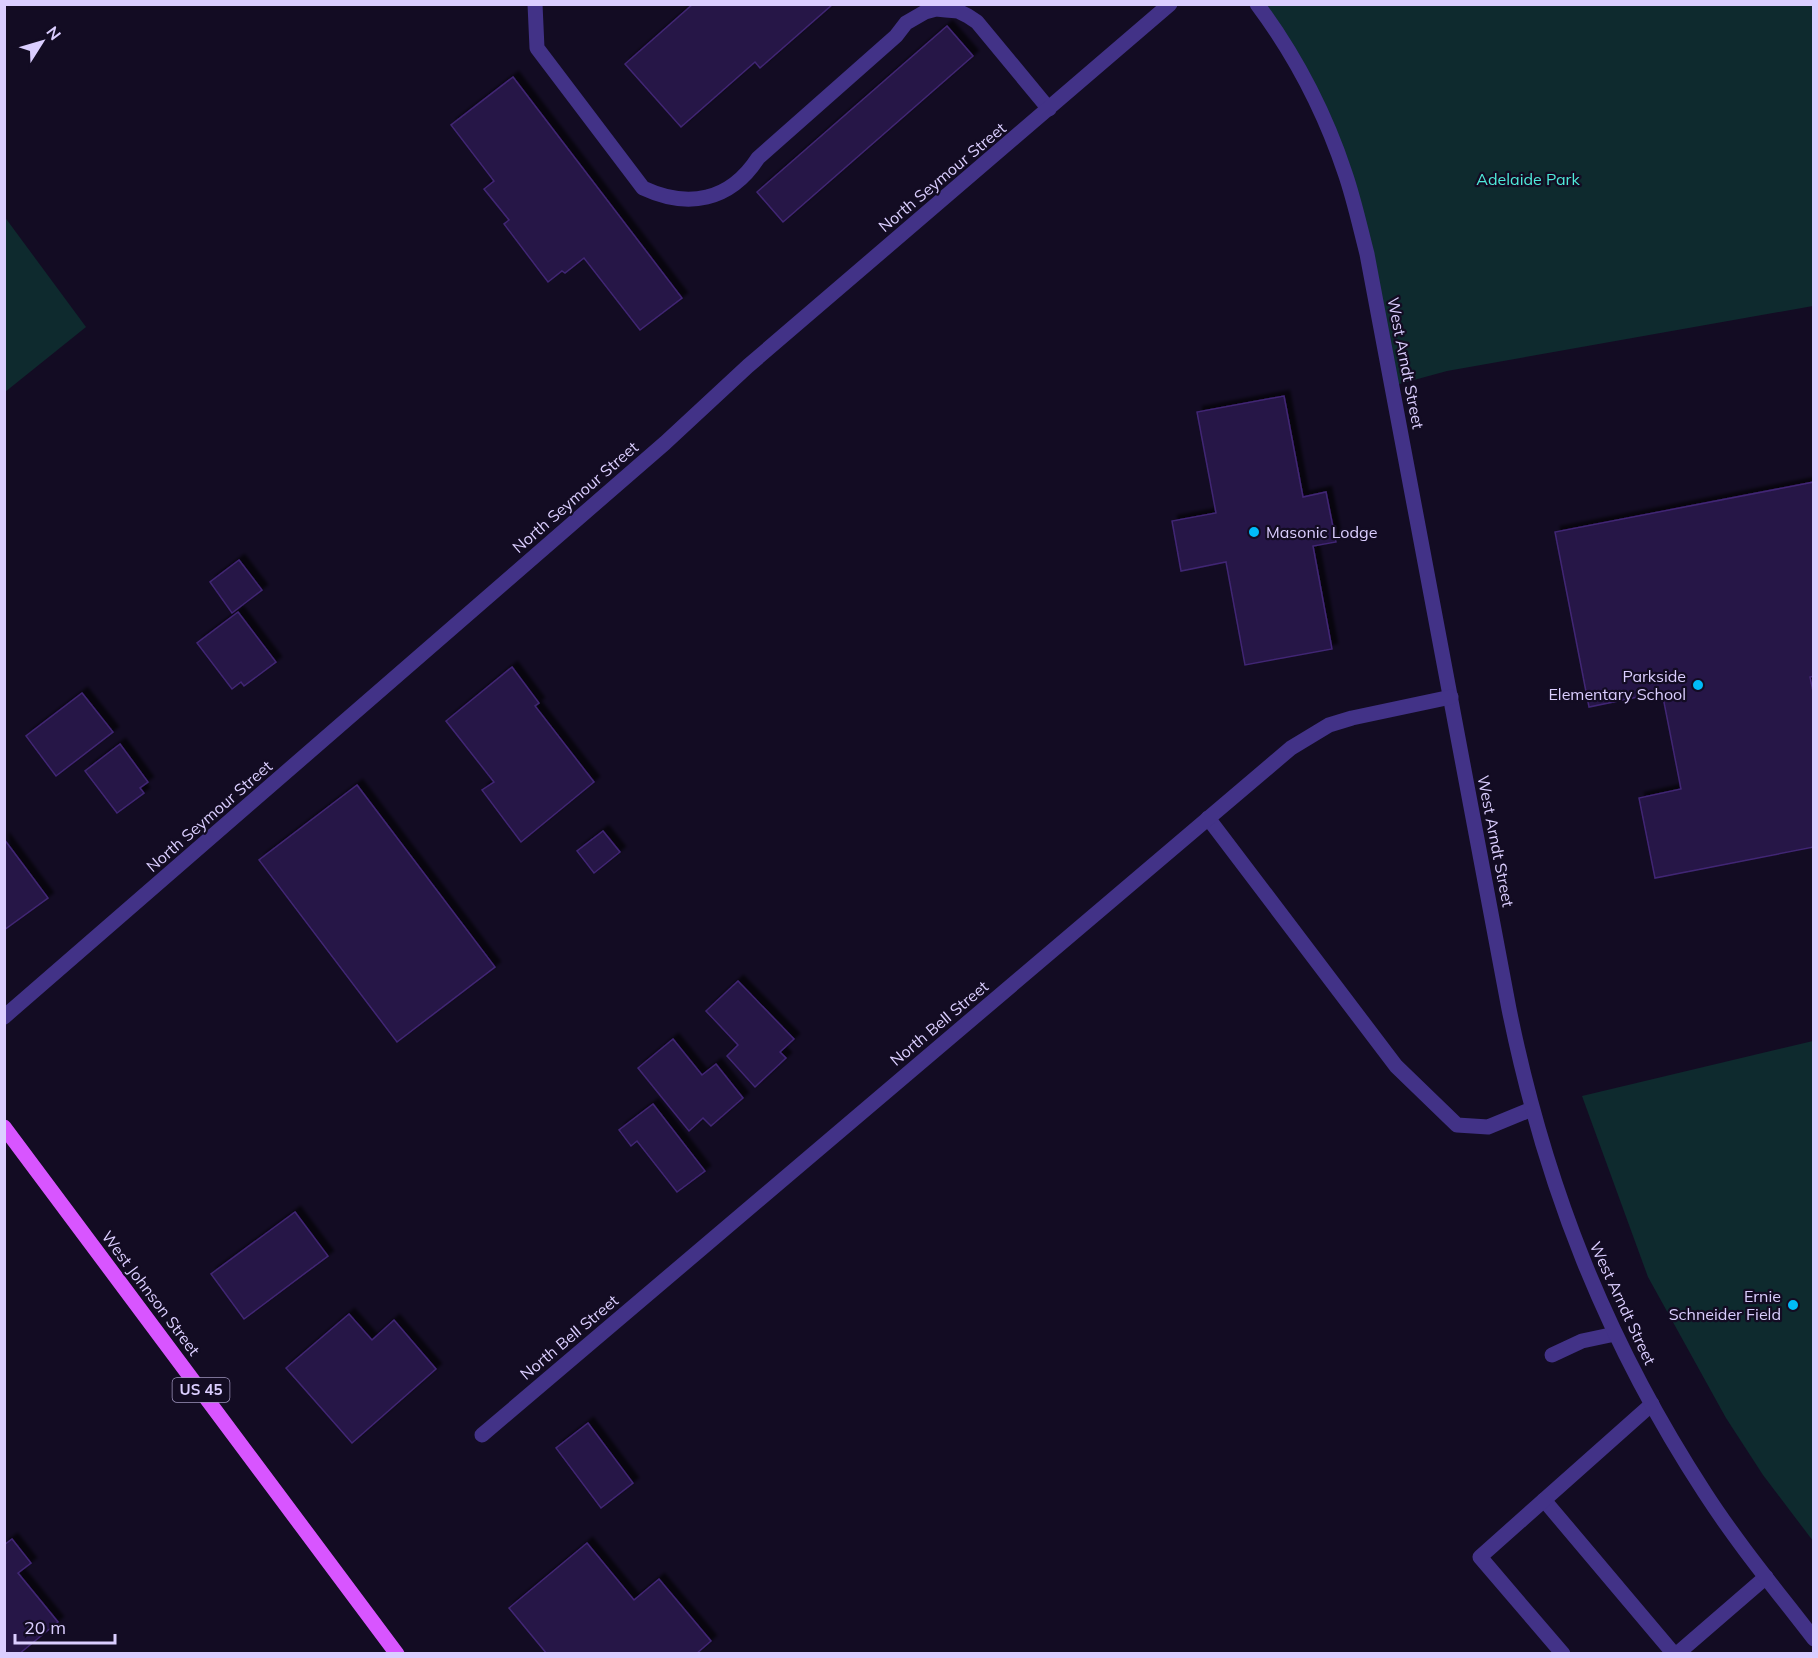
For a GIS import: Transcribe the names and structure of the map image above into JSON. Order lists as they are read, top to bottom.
{
  "streets": {
    "main road": ["West Johnson Street", "US 45"],
    "street": ["North Seymour Street", "West Arndt Street", "North Bell Street"]
  },
  "crossings": [
    ["West Arndt Street", "North Bell Street"]
  ],
  "parks": ["Adelaide Park"],
  "places": ["Masonic Lodge", "Parkside Elementary School", "Ernie Schneider Field"],
  "scale_bar": "20 m",
  "north": "top right"
}
